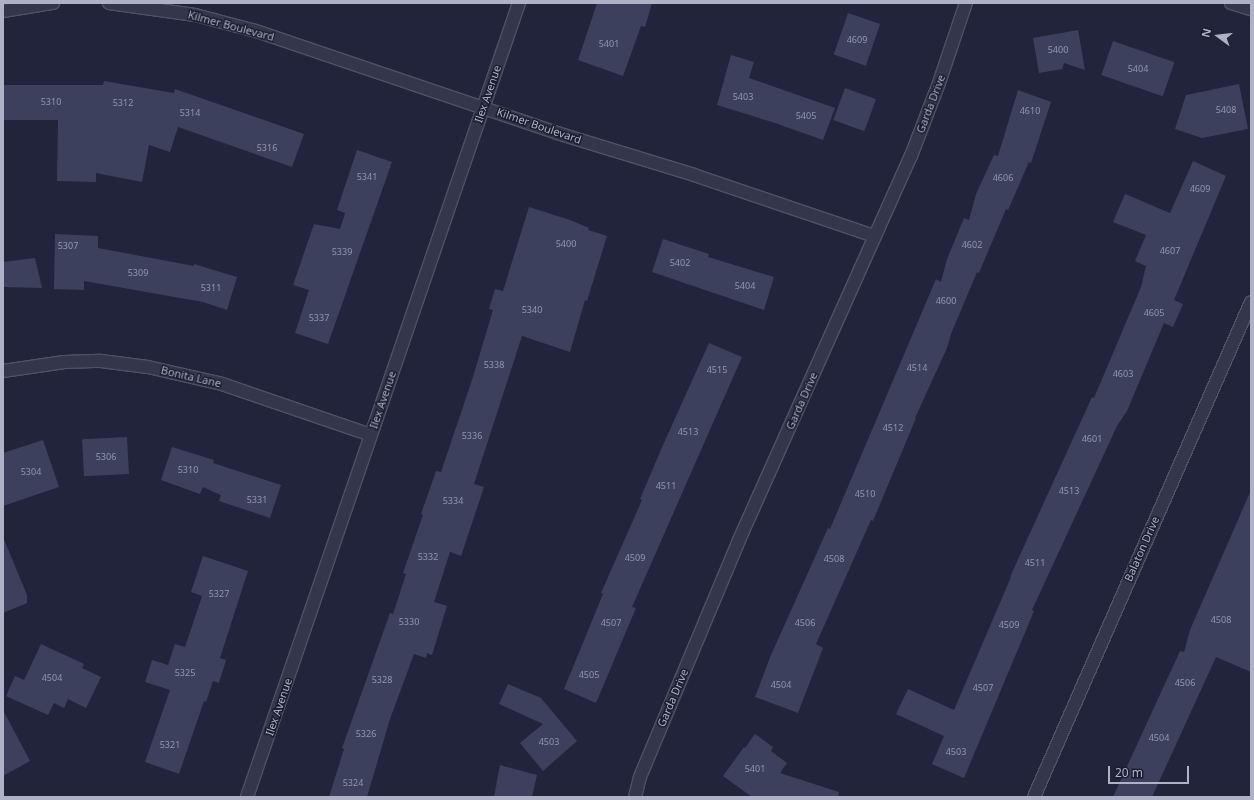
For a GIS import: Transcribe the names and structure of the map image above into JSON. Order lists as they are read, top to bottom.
{
  "streets": {
    "street": [
      "Kilmer Boulevard",
      "Ilex Avenue",
      "Garda Drive",
      "Bonita Lane",
      "Balaton Drive"
    ]
  },
  "crossings": [
    ["Kilmer Boulevard", "Ilex Avenue"],
    ["Kilmer Boulevard", "Garda Drive"],
    ["Ilex Avenue", "Bonita Lane"]
  ],
  "house_numbers": [
    "4609",
    "5401",
    "5400",
    "5404",
    "5403",
    "5310",
    "5312",
    "5408",
    "4610",
    "5314",
    "5405",
    "5316",
    "5341",
    "4606",
    "4609",
    "5400",
    "4602",
    "5307",
    "4607",
    "5339",
    "5402",
    "5309",
    "5404",
    "5311",
    "4600",
    "5340",
    "4605",
    "5337",
    "5338",
    "4514",
    "4515",
    "4603",
    "4512",
    "4513",
    "5336",
    "4601",
    "5306",
    "5310",
    "5304",
    "4511",
    "4513",
    "4510",
    "5331",
    "5334",
    "5332",
    "4509",
    "4508",
    "4511",
    "5327",
    "4508",
    "5330",
    "4507",
    "4506",
    "4509",
    "5325",
    "4505",
    "4504",
    "5328",
    "4506",
    "4504",
    "4507",
    "5326",
    "4504",
    "4503",
    "5321",
    "4503",
    "5401",
    "5324"
  ],
  "scale_bar": "20 m",
  "north": "left"
}
